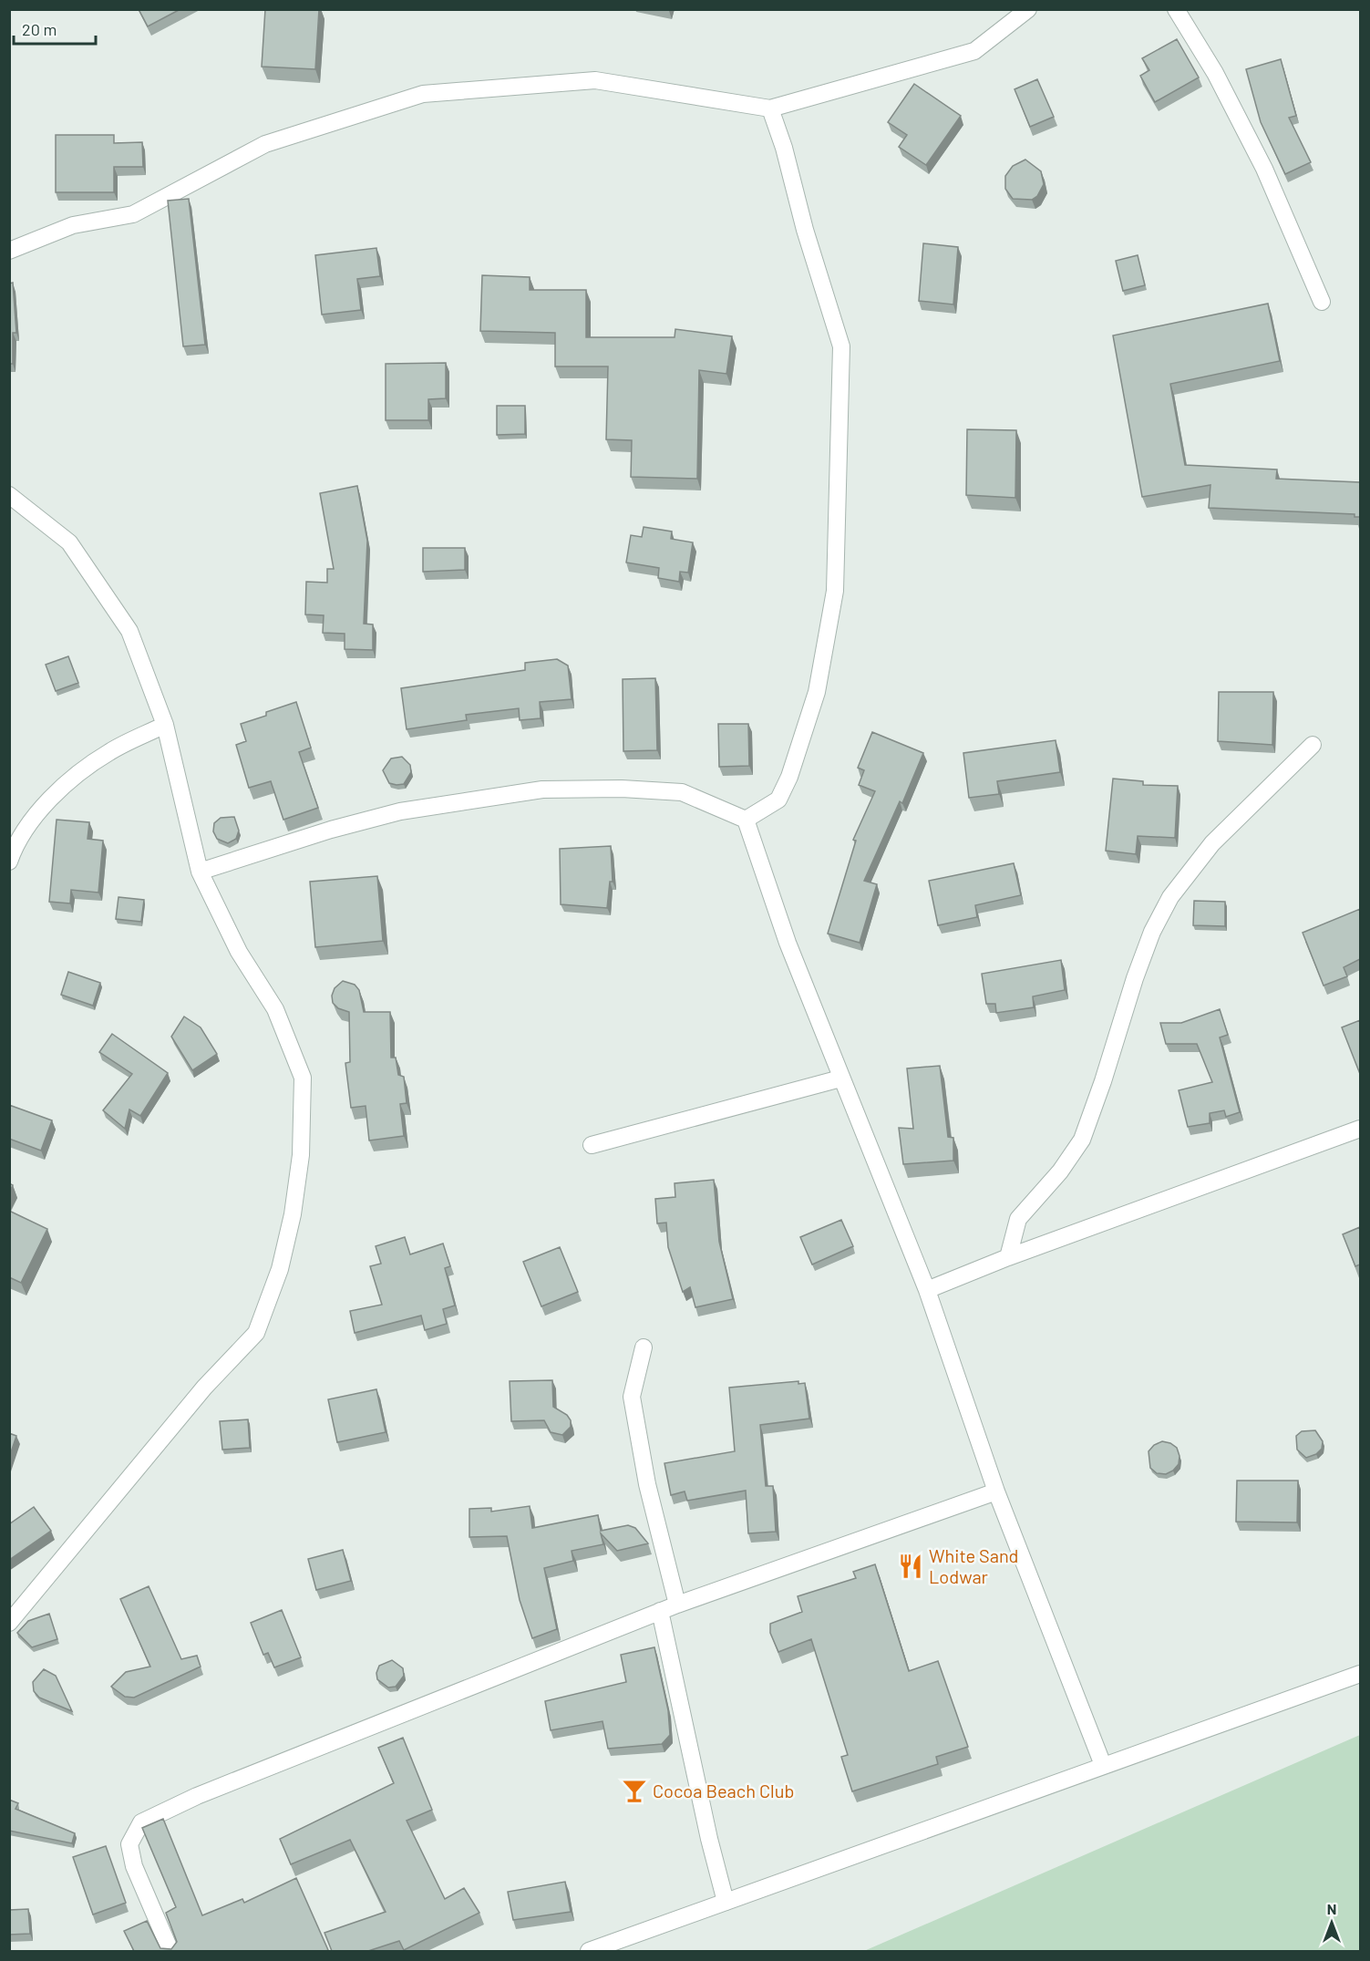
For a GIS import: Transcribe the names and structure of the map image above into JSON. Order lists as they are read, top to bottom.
{
  "places": {
    "restaurant": ["White Sand Lodwar"],
    "bar": ["Cocoa Beach Club"]
  },
  "scale_bar": "20 m",
  "north": "top"
}
